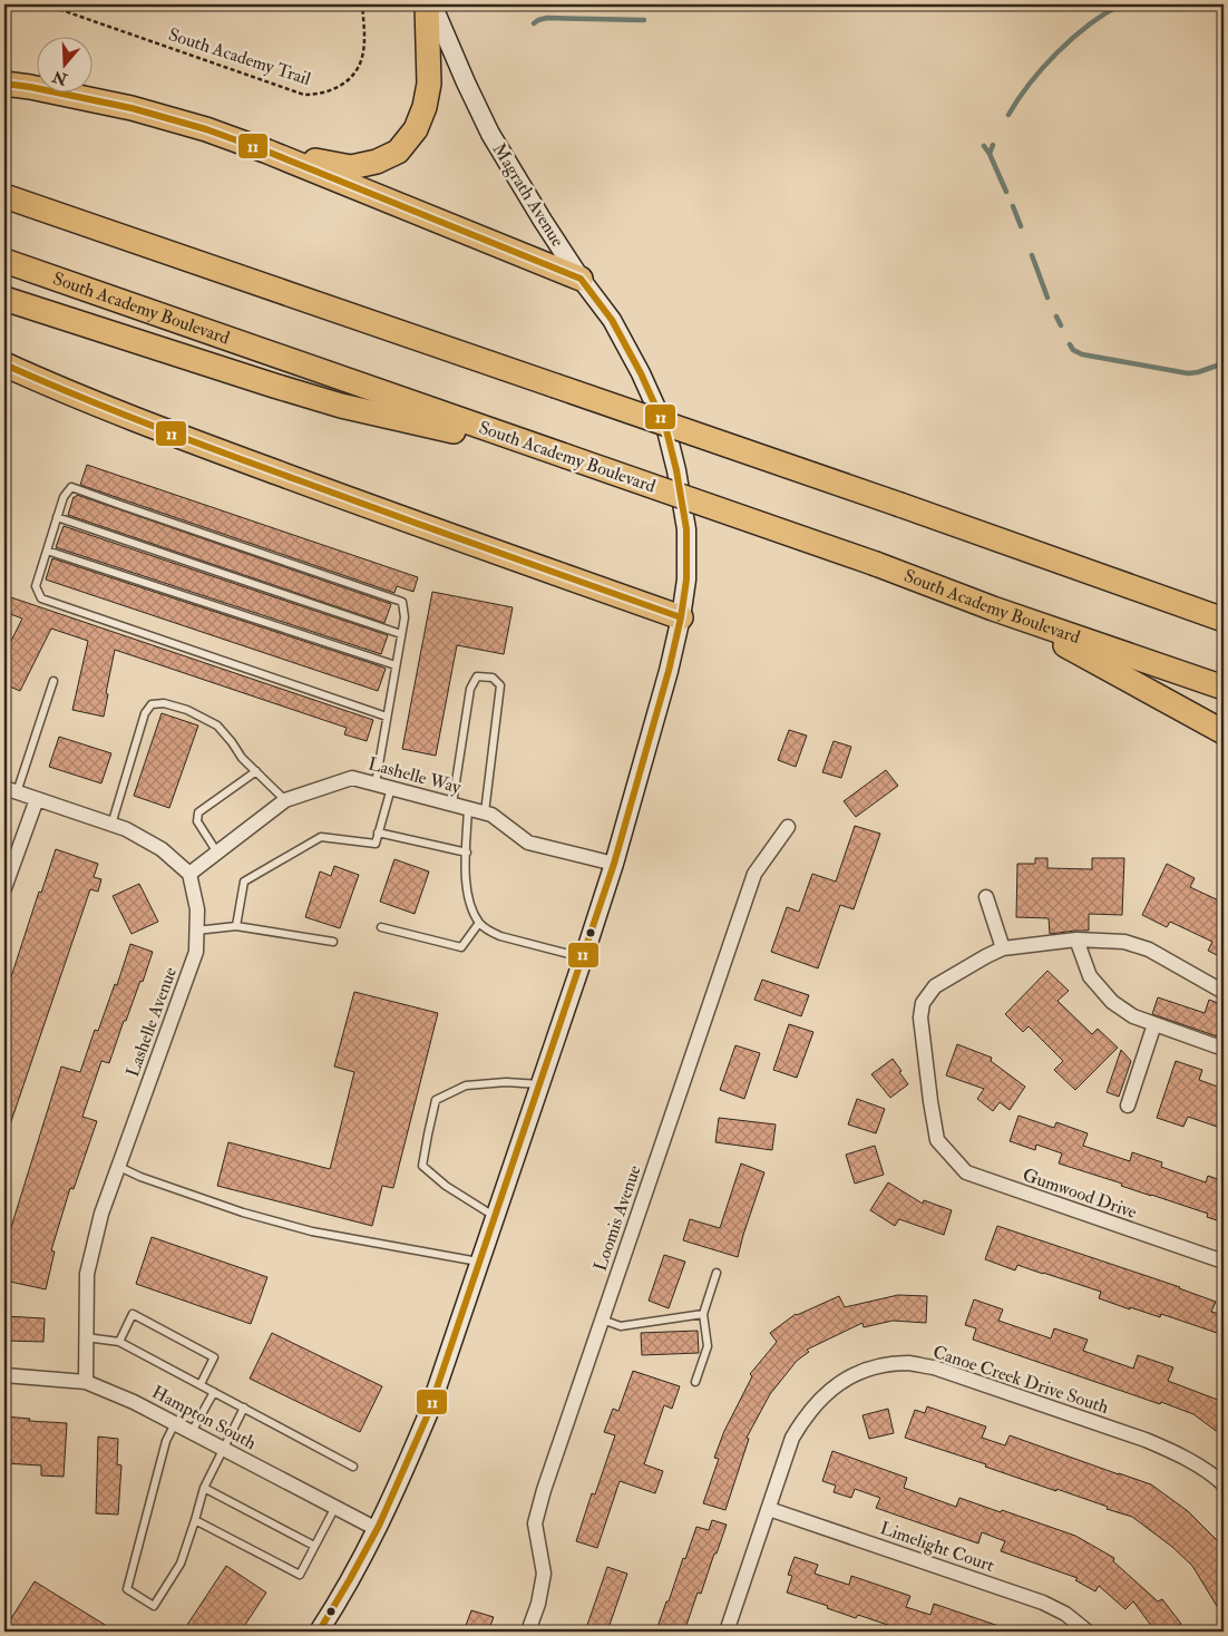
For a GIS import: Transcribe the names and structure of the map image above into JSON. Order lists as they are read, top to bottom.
{
  "streets": {
    "highway": ["South Academy Boulevard"],
    "main road": ["Magrath Avenue"],
    "street": [
      "Lashelle Way",
      "Lashelle Avenue",
      "Gumwood Drive",
      "Loomis Avenue",
      "Canoe Creek Drive South",
      "Hampton South",
      "Limelight Court"
    ],
    "path": ["South Academy Trail"]
  },
  "crossings": [
    ["Magrath Avenue", "Lashelle Way"],
    ["Magrath Avenue", "Hampton South"],
    ["Lashelle Way", "Lashelle Avenue"],
    ["Lashelle Avenue", "Hampton South"],
    ["Canoe Creek Drive South", "Limelight Court"]
  ],
  "lines": ["transit line 11"],
  "north": "bottom"
}
